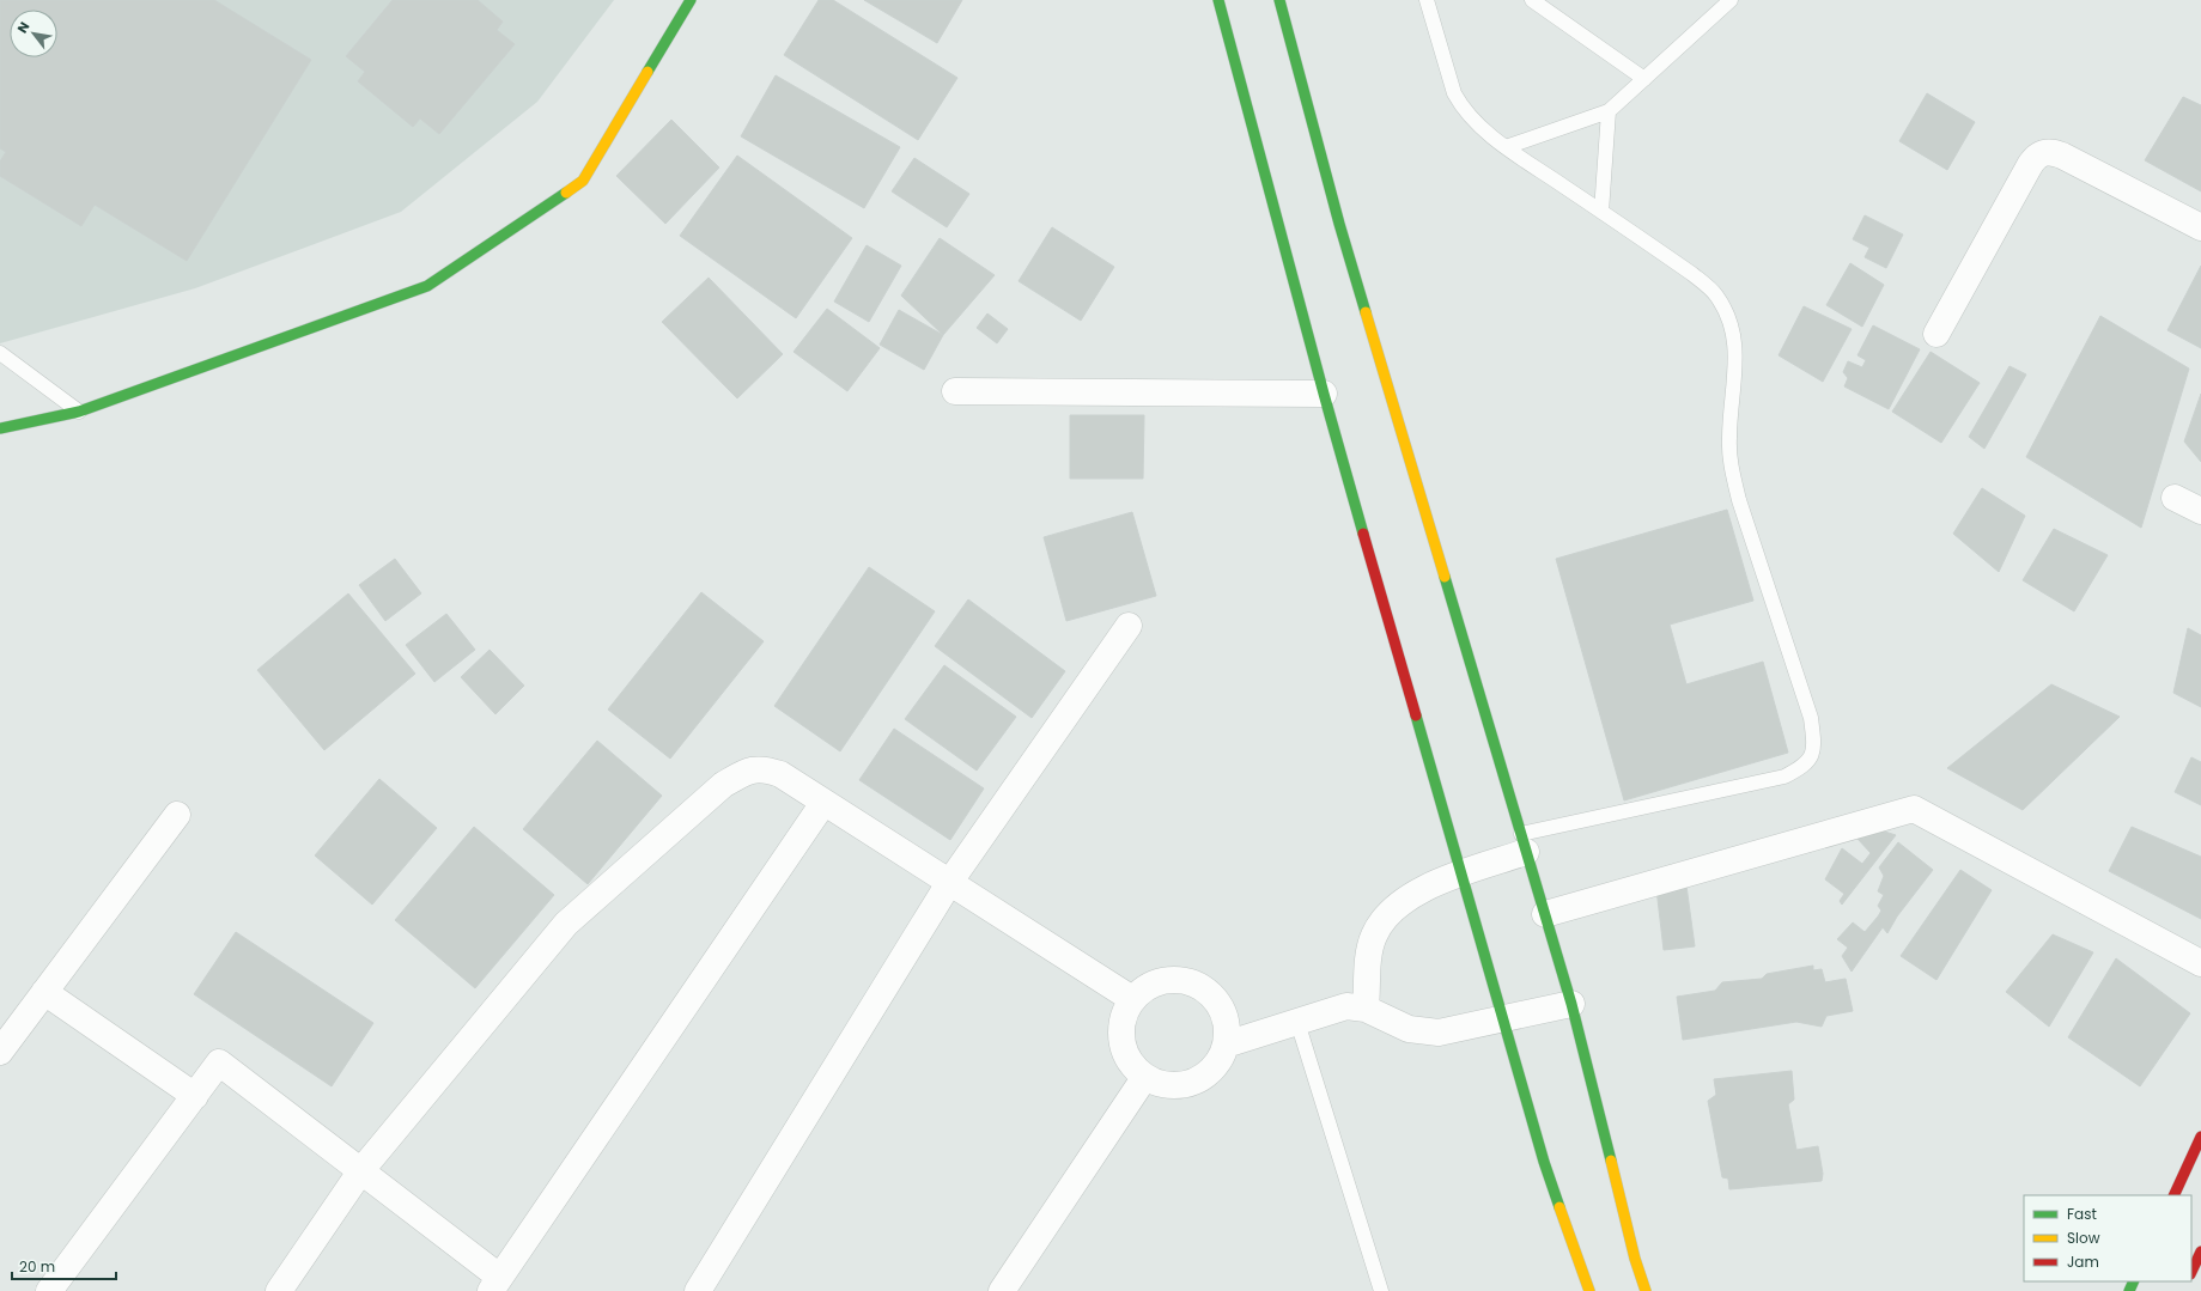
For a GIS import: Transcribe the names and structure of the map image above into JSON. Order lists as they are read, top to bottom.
{
  "legend": ["Fast", "Slow", "Jam"],
  "scale_bar": "20 m",
  "north": "top left"
}
